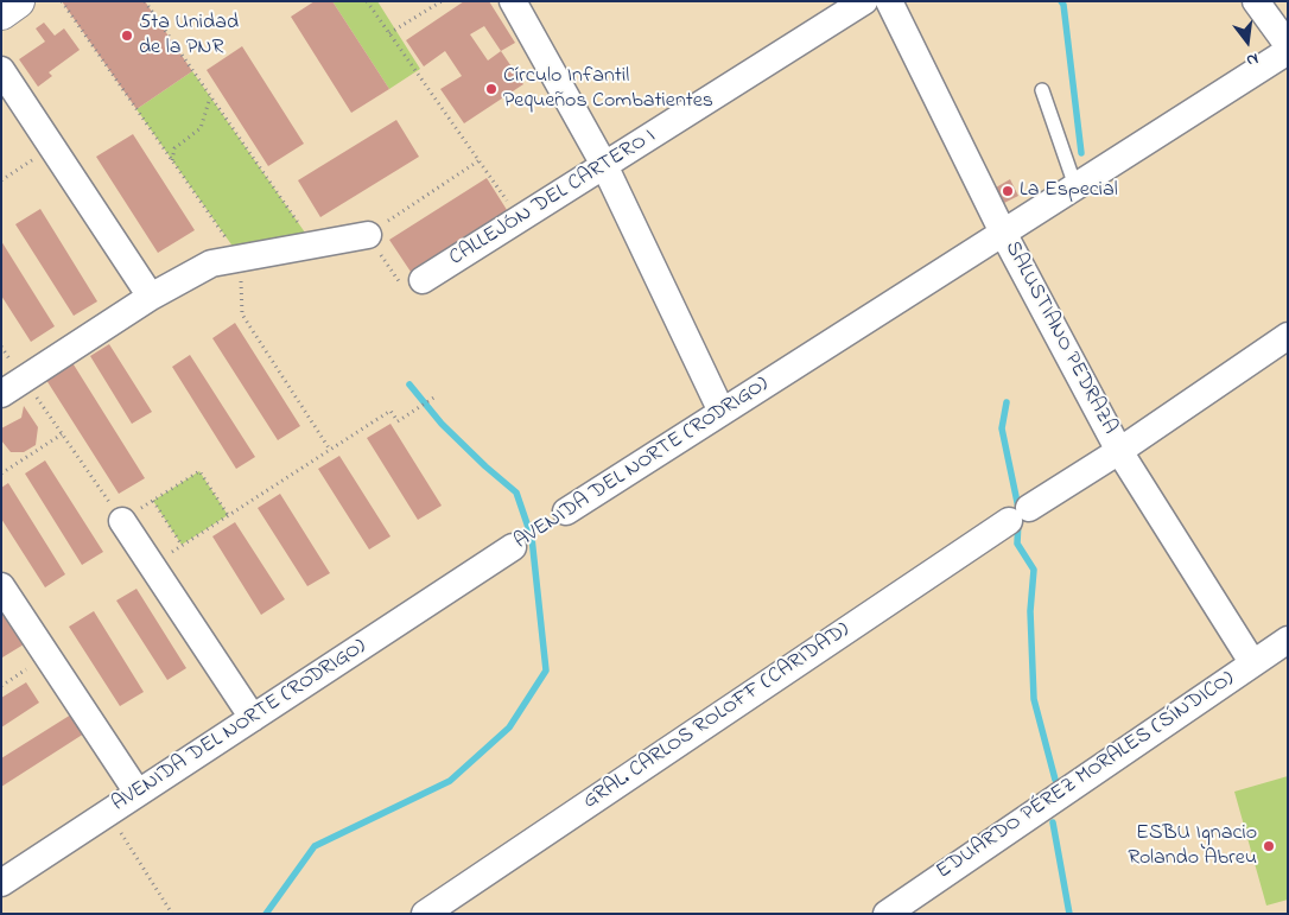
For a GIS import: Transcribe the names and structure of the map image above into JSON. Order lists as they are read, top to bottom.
{
  "streets": {
    "street": [
      "CALLEJÓN DEL CARTERO I",
      "SALUSTIANO PEDRAZA",
      "AVENIDA DEL NORTE (RODRIGO)",
      "GRAL. CARLOS ROLOFF (CARIDAD)",
      "EDUARDO PÉREZ MORALES (SÍNDICO)"
    ]
  },
  "crossings": [
    ["SALUSTIANO PEDRAZA", "AVENIDA DEL NORTE (RODRIGO)"],
    ["SALUSTIANO PEDRAZA", "GRAL. CARLOS ROLOFF (CARIDAD)"],
    ["SALUSTIANO PEDRAZA", "EDUARDO PÉREZ MORALES (SÍNDICO)"]
  ],
  "places": [
    "5ta Unidad de la PNR",
    "Círculo Infantil Pequeños Combatientes",
    "La Especial",
    "ESBU Ignacio Rolando Abreu"
  ],
  "north": "bottom"
}
